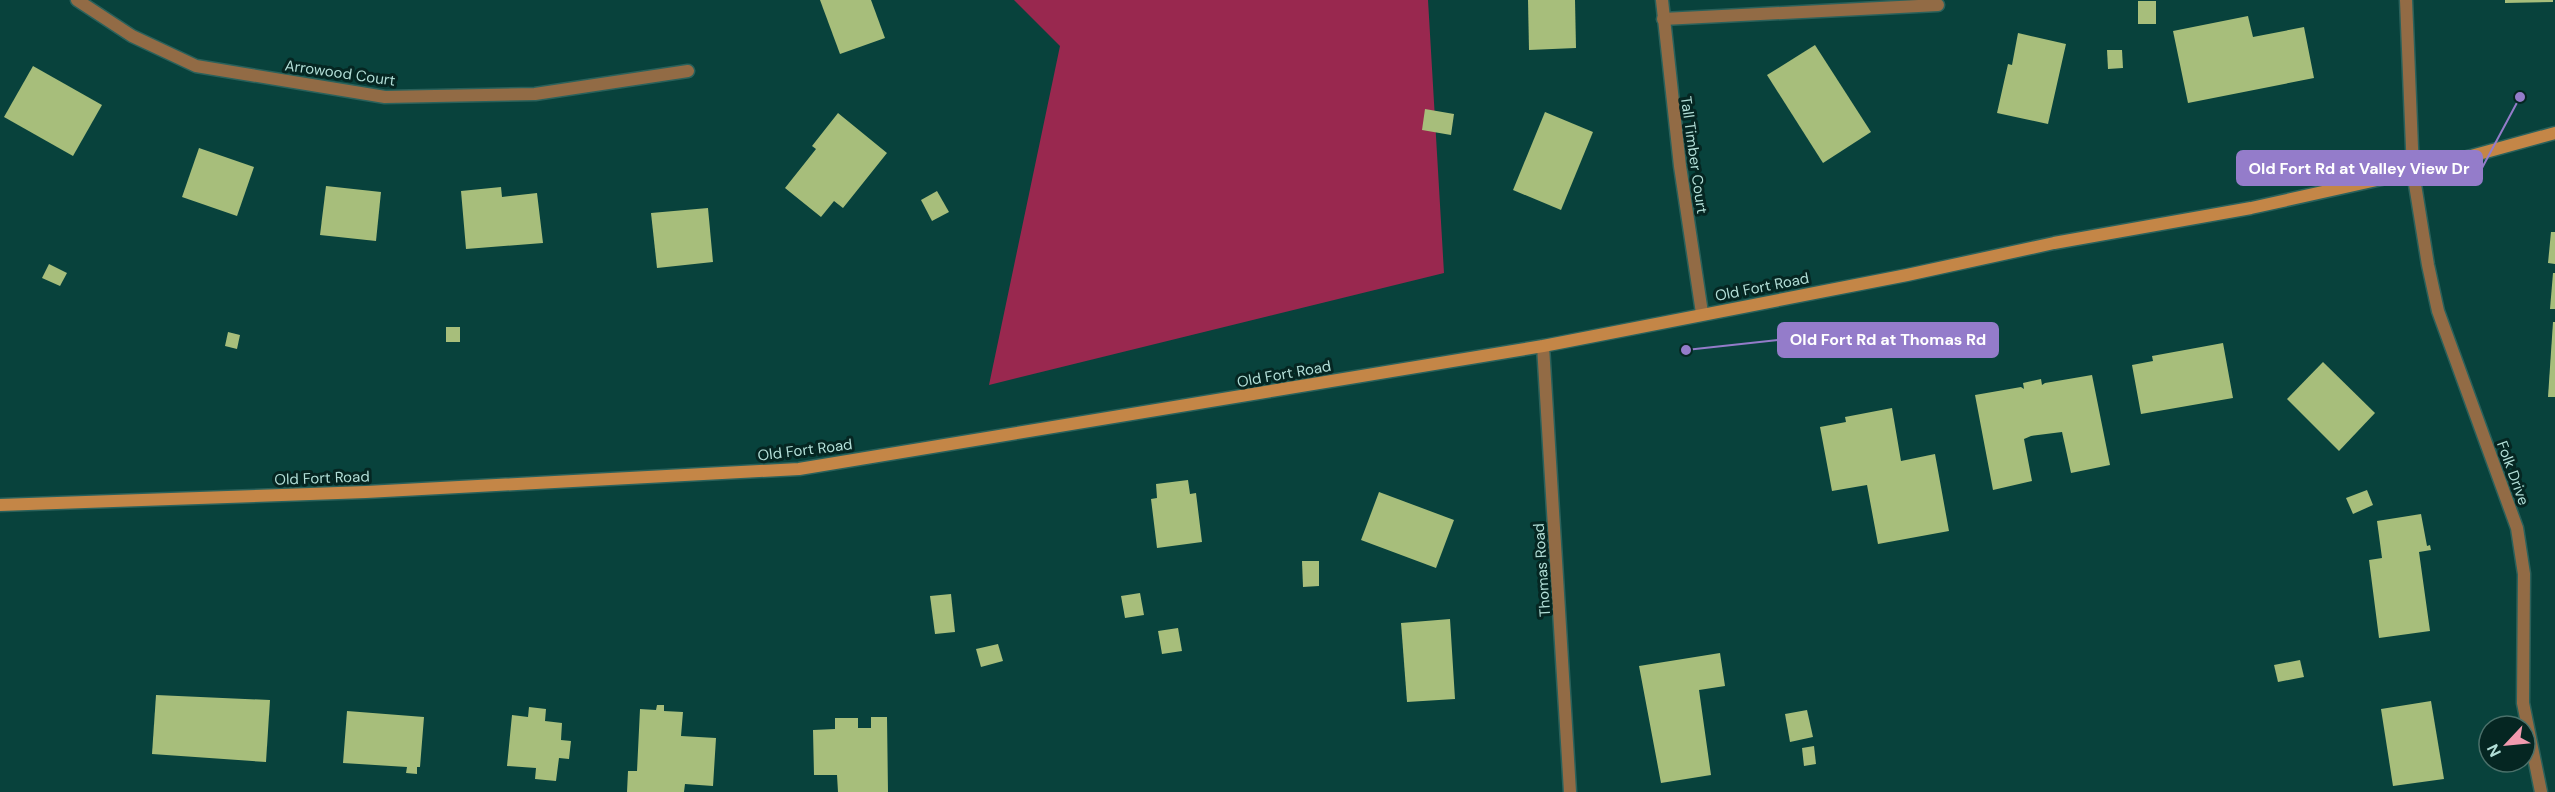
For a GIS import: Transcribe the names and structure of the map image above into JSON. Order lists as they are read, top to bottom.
{
  "streets": {
    "main road": ["Old Fort Road"],
    "street": [
      "Arrowood Court",
      "Tall Timber Court",
      "Folk Drive",
      "Thomas Road"
    ]
  },
  "crossings": [
    ["Tall Timber Court", "Old Fort Road"],
    ["Old Fort Road", "Folk Drive"],
    ["Old Fort Road", "Thomas Road"]
  ],
  "places": ["Old Fort Rd at Valley View Dr", "Old Fort Rd at Thomas Rd"],
  "north": "bottom left"
}
